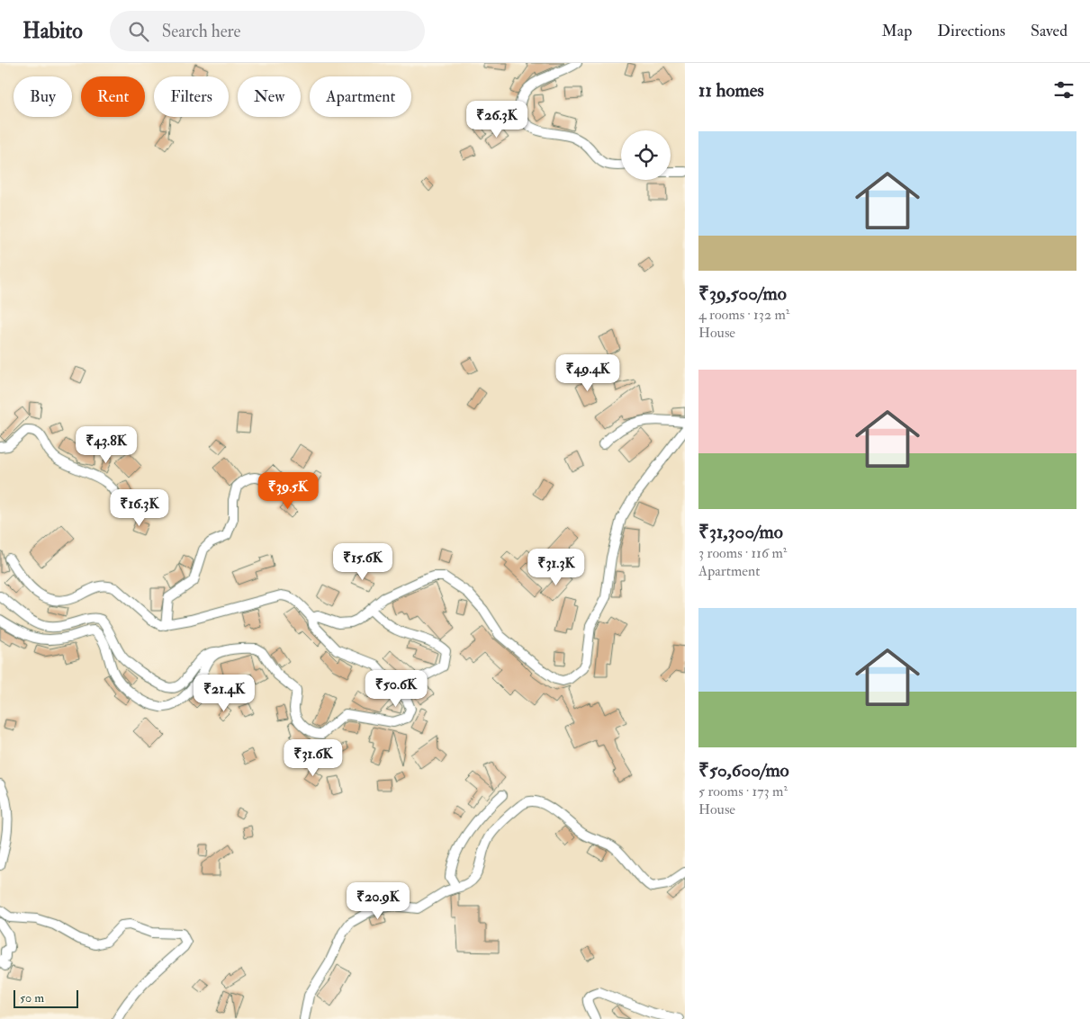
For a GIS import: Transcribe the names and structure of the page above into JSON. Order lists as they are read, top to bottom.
{
  "scale_bar": "50 m",
  "page": {
    "header": "Habito",
    "search": "Search here",
    "nav": ["Map", "Directions", "Saved"],
    "heading": "11 homes",
    "chip": [
      "Buy",
      "Rent",
      "Filters",
      "New",
      "Apartment"
    ],
    "price": [
      "₹26.3K",
      "₹49.4K",
      "₹43.8K",
      "₹39.5K",
      "₹16.3K",
      "₹15.6K",
      "₹31.3K",
      "₹50.6K",
      "₹21.4K",
      "₹31.6K",
      "₹20.9K"
    ],
    "list": [
      {
        "name": "₹39,500/mo",
        "note": "4 rooms · 132 m² · House"
      },
      {
        "name": "₹31,300/mo",
        "note": "3 rooms · 116 m² · Apartment"
      },
      {
        "name": "₹50,600/mo",
        "note": "5 rooms · 173 m² · House"
      }
    ],
    "scale": "50 m"
  }
}
